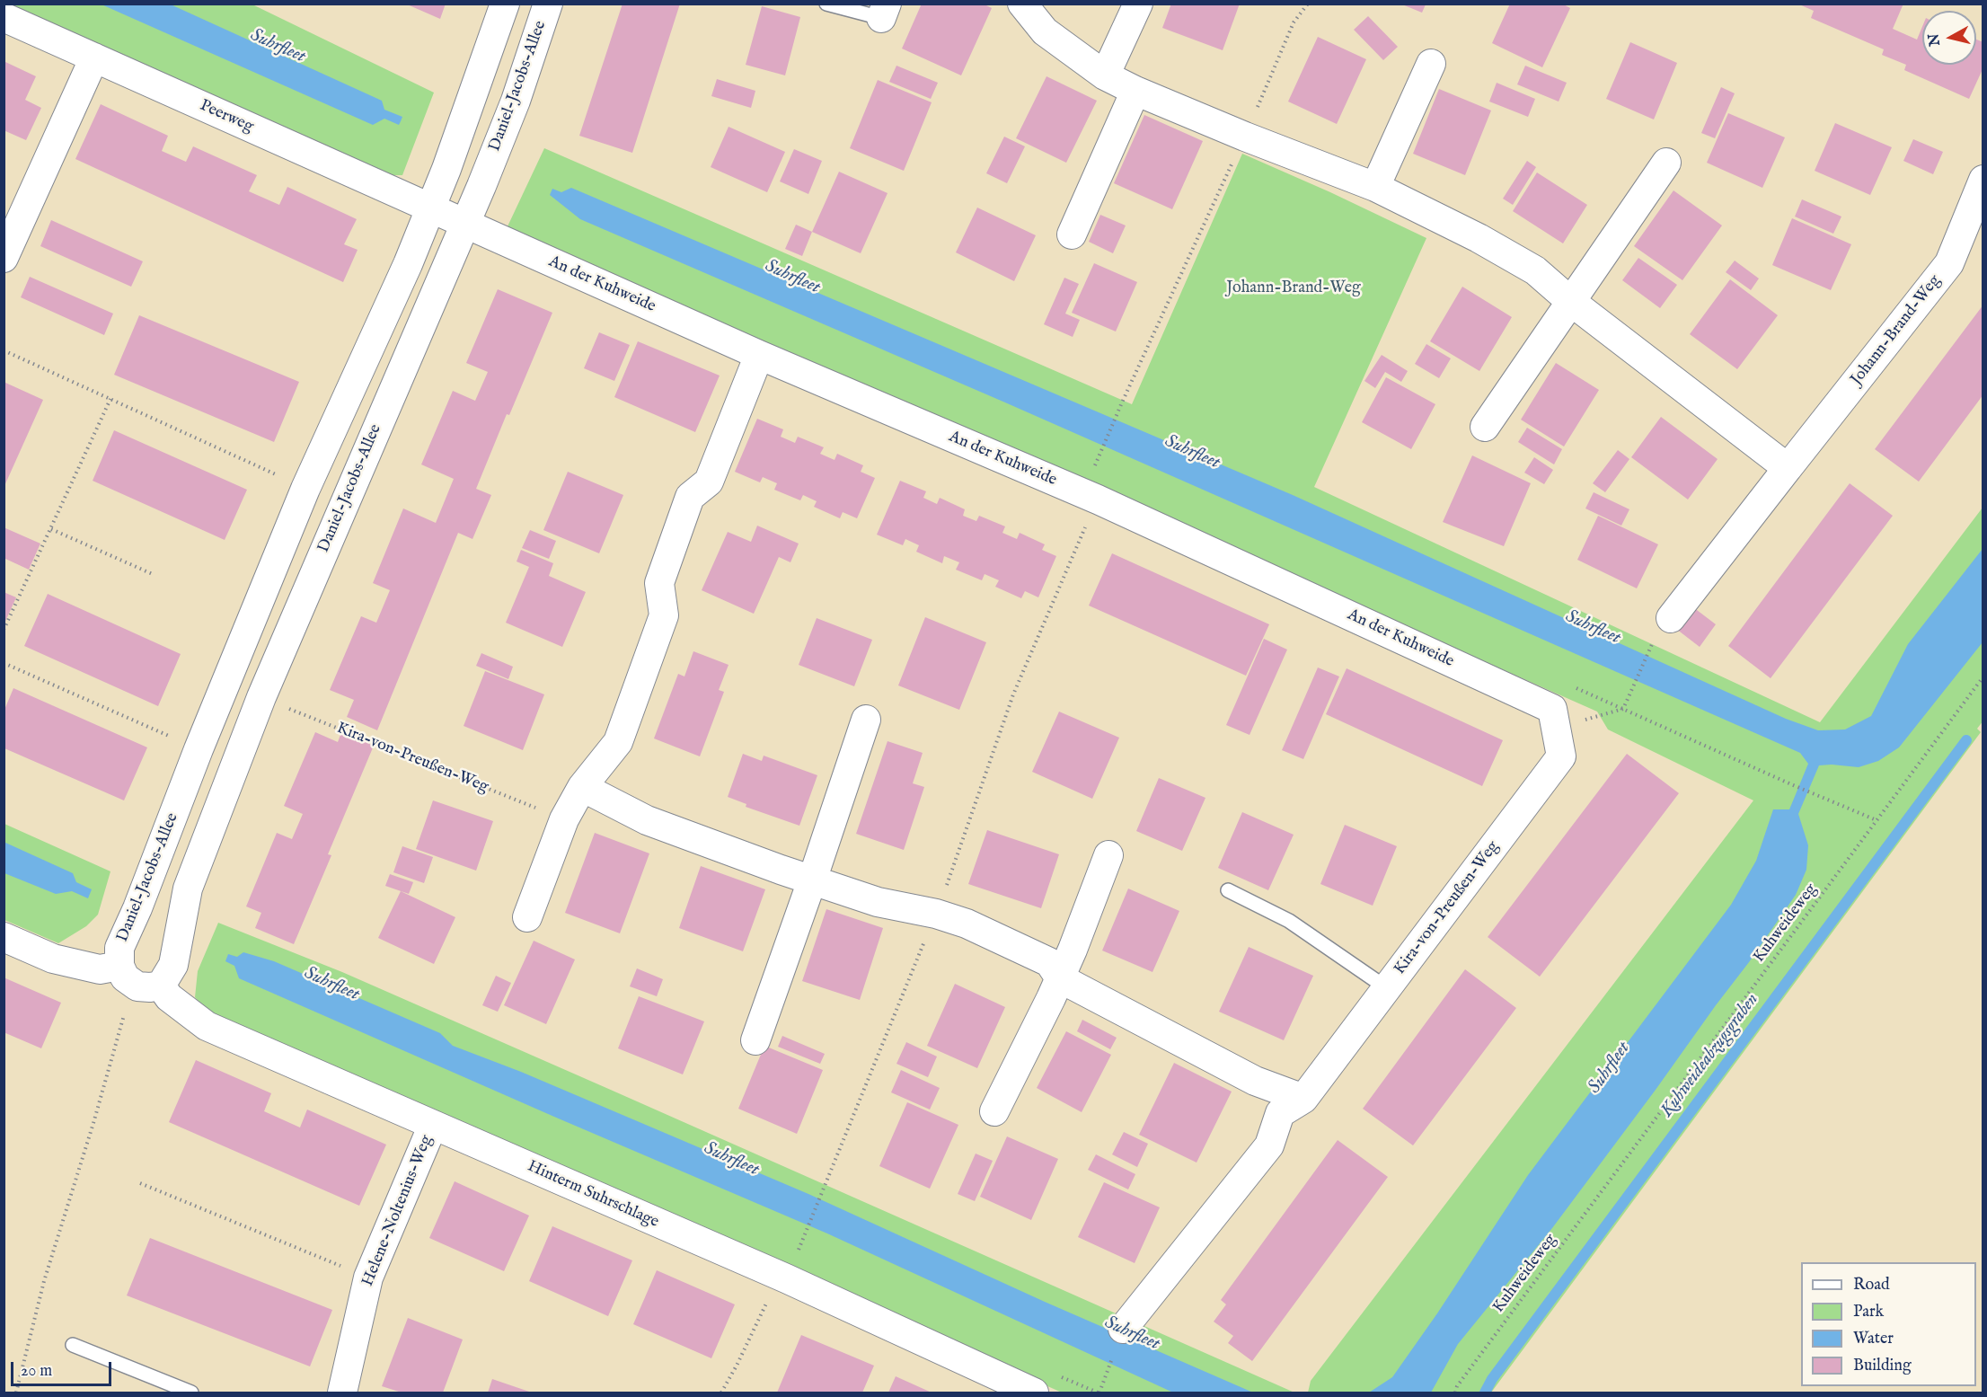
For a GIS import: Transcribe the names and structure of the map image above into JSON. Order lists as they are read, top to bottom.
{
  "streets": {
    "street": [
      "Daniel-Jacobs-Allee",
      "Peerweg",
      "An der Kuhweide",
      "Johann-Brand-Weg",
      "Kira-von-Preußen-Weg",
      "Hinterm Suhrschlage",
      "Helene-Noltenius-Weg"
    ],
    "path": ["Kuhweideweg"]
  },
  "crossings": [
    ["Daniel-Jacobs-Allee", "Peerweg"],
    ["Daniel-Jacobs-Allee", "An der Kuhweide"],
    ["Daniel-Jacobs-Allee", "Kira-von-Preußen-Weg"],
    ["Daniel-Jacobs-Allee", "Hinterm Suhrschlage"],
    ["Peerweg", "An der Kuhweide"],
    ["An der Kuhweide", "Kira-von-Preußen-Weg"],
    ["Hinterm Suhrschlage", "Helene-Noltenius-Weg"]
  ],
  "water": ["Suhrfleet", "Kuhweideabzugsgraben"],
  "parks": ["Johann-Brand-Weg"],
  "legend": [
    "Road",
    "Park",
    "Water",
    "Building"
  ],
  "scale_bar": "20 m",
  "north": "left"
}
